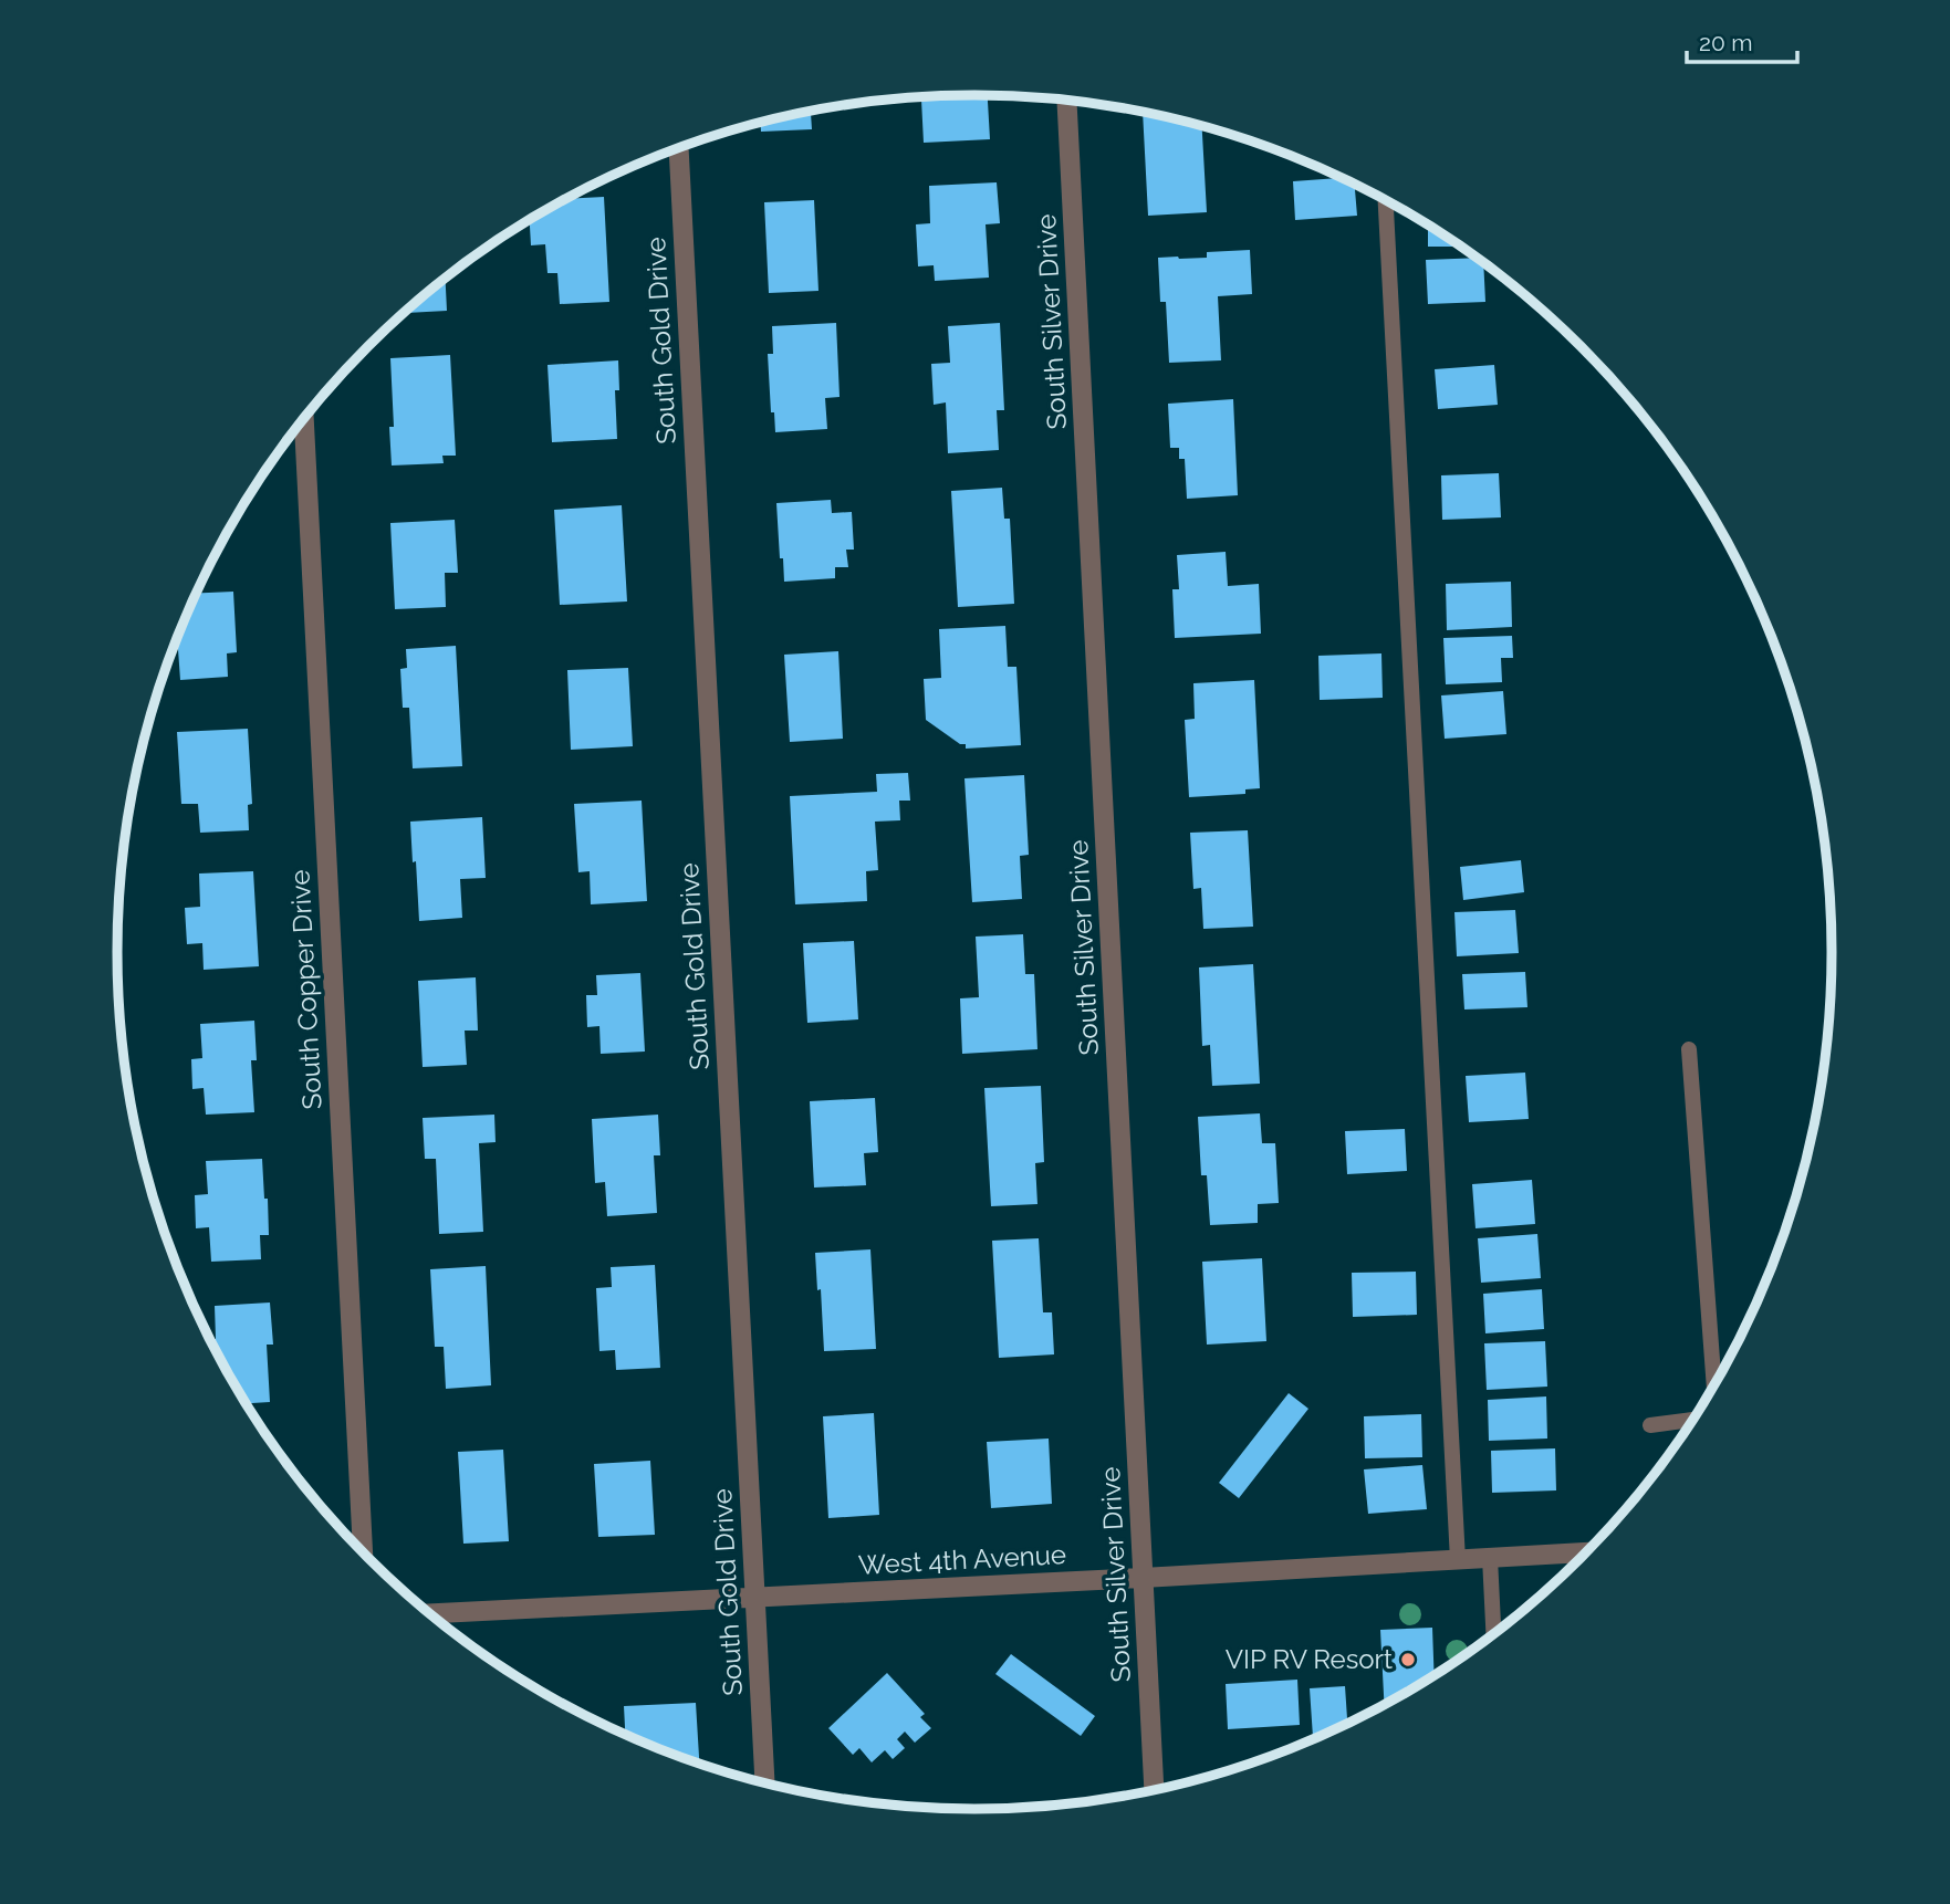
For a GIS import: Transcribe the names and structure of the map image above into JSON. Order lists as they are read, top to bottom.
{
  "streets": {
    "street": [
      "South Silver Drive",
      "South Gold Drive",
      "South Copper Drive",
      "West 4th Avenue"
    ]
  },
  "crossings": [
    ["South Silver Drive", "West 4th Avenue"],
    ["South Gold Drive", "West 4th Avenue"]
  ],
  "places": ["VIP RV Resort"],
  "scale_bar": "20 m"
}
